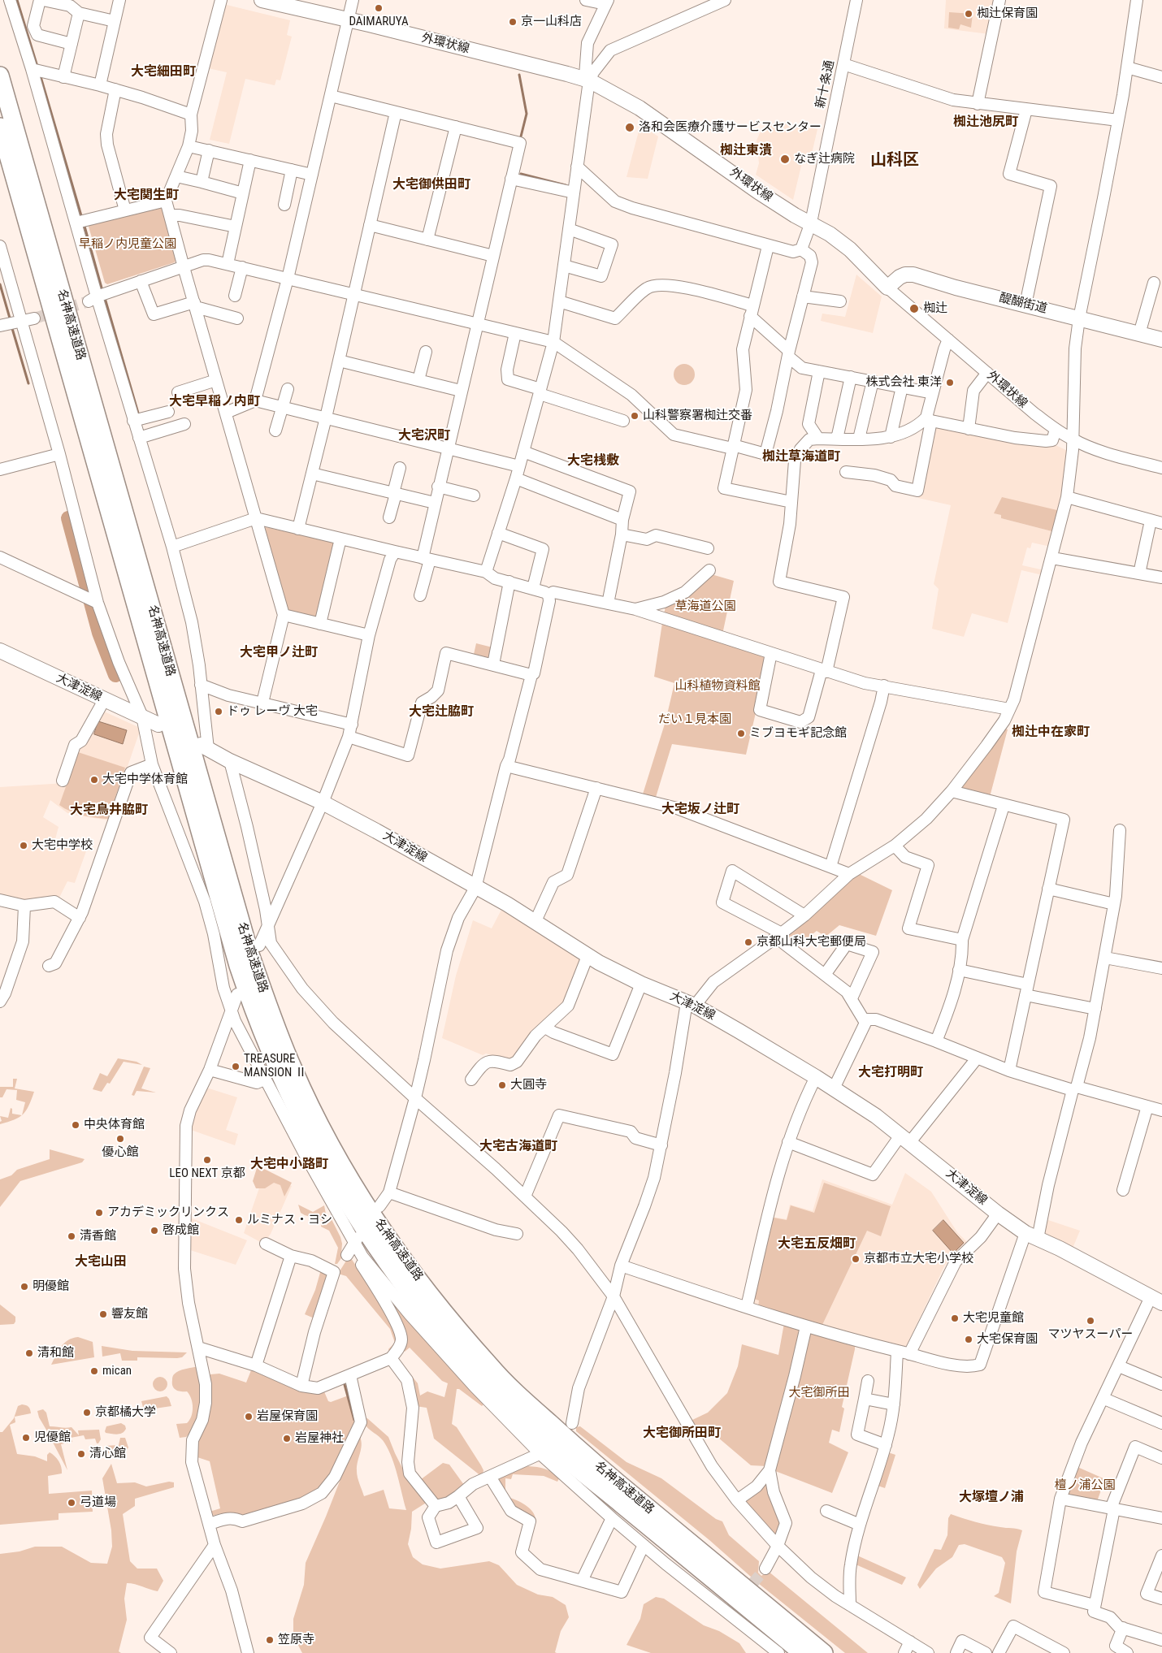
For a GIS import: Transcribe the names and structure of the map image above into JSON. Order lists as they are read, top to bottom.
{
  "streets": {
    "highway": ["名神高速道路"],
    "main road": ["外環状線", "醍醐街道", "大津淀線"],
    "street": ["新十条通"]
  },
  "crossings": [
    ["外環状線", "新十条通"],
    ["外環状線", "醍醐街道"]
  ],
  "districts": [
    "大宅細田町",
    "椥辻池尻町",
    "椥辻東潰",
    "山科区",
    "大宅御供田町",
    "大宅関生町",
    "大宅早稲ノ内町",
    "大宅沢町",
    "椥辻草海道町",
    "大宅桟敷",
    "大宅甲ノ辻町",
    "大宅辻脇町",
    "椥辻中在家町",
    "大宅坂ノ辻町",
    "大宅鳥井脇町",
    "大宅打明町",
    "大宅古海道町",
    "大宅中小路町",
    "大宅五反畑町",
    "大宅山田",
    "大宅御所田町",
    "大塚壇ノ浦"
  ],
  "parks": [
    "早稲ノ内児童公園",
    "草海道公園",
    "山科植物資料館",
    "だい１見本園",
    "大宅御所田",
    "檀ノ浦公園"
  ],
  "places": [
    "DAIMARUYA",
    "椥辻保育園",
    "京一山科店",
    "洛和会医療介護サービスセンター",
    "なぎ辻病院",
    "椥辻",
    "株式会社 東洋",
    "山科警察署椥辻交番",
    "ドゥ レーヴ 大宅",
    "ミブヨモギ記念館",
    "大宅中学体育館",
    "大宅中学校",
    "京都山科大宅郵便局",
    "TREASURE MANSION Ⅱ",
    "大圓寺",
    "中央体育館",
    "優心館",
    "LEO NEXT 京都",
    "アカデミックリンクス",
    "ルミナス・ヨシ",
    "啓成館",
    "清香館",
    "京都市立大宅小学校",
    "明優館",
    "響友館",
    "大宅児童館",
    "マツヤスーパー",
    "大宅保育園",
    "清和館",
    "mican",
    "京都橘大学",
    "岩屋保育園",
    "児優館",
    "岩屋神社",
    "清心館",
    "弓道場",
    "笠原寺"
  ]
}
